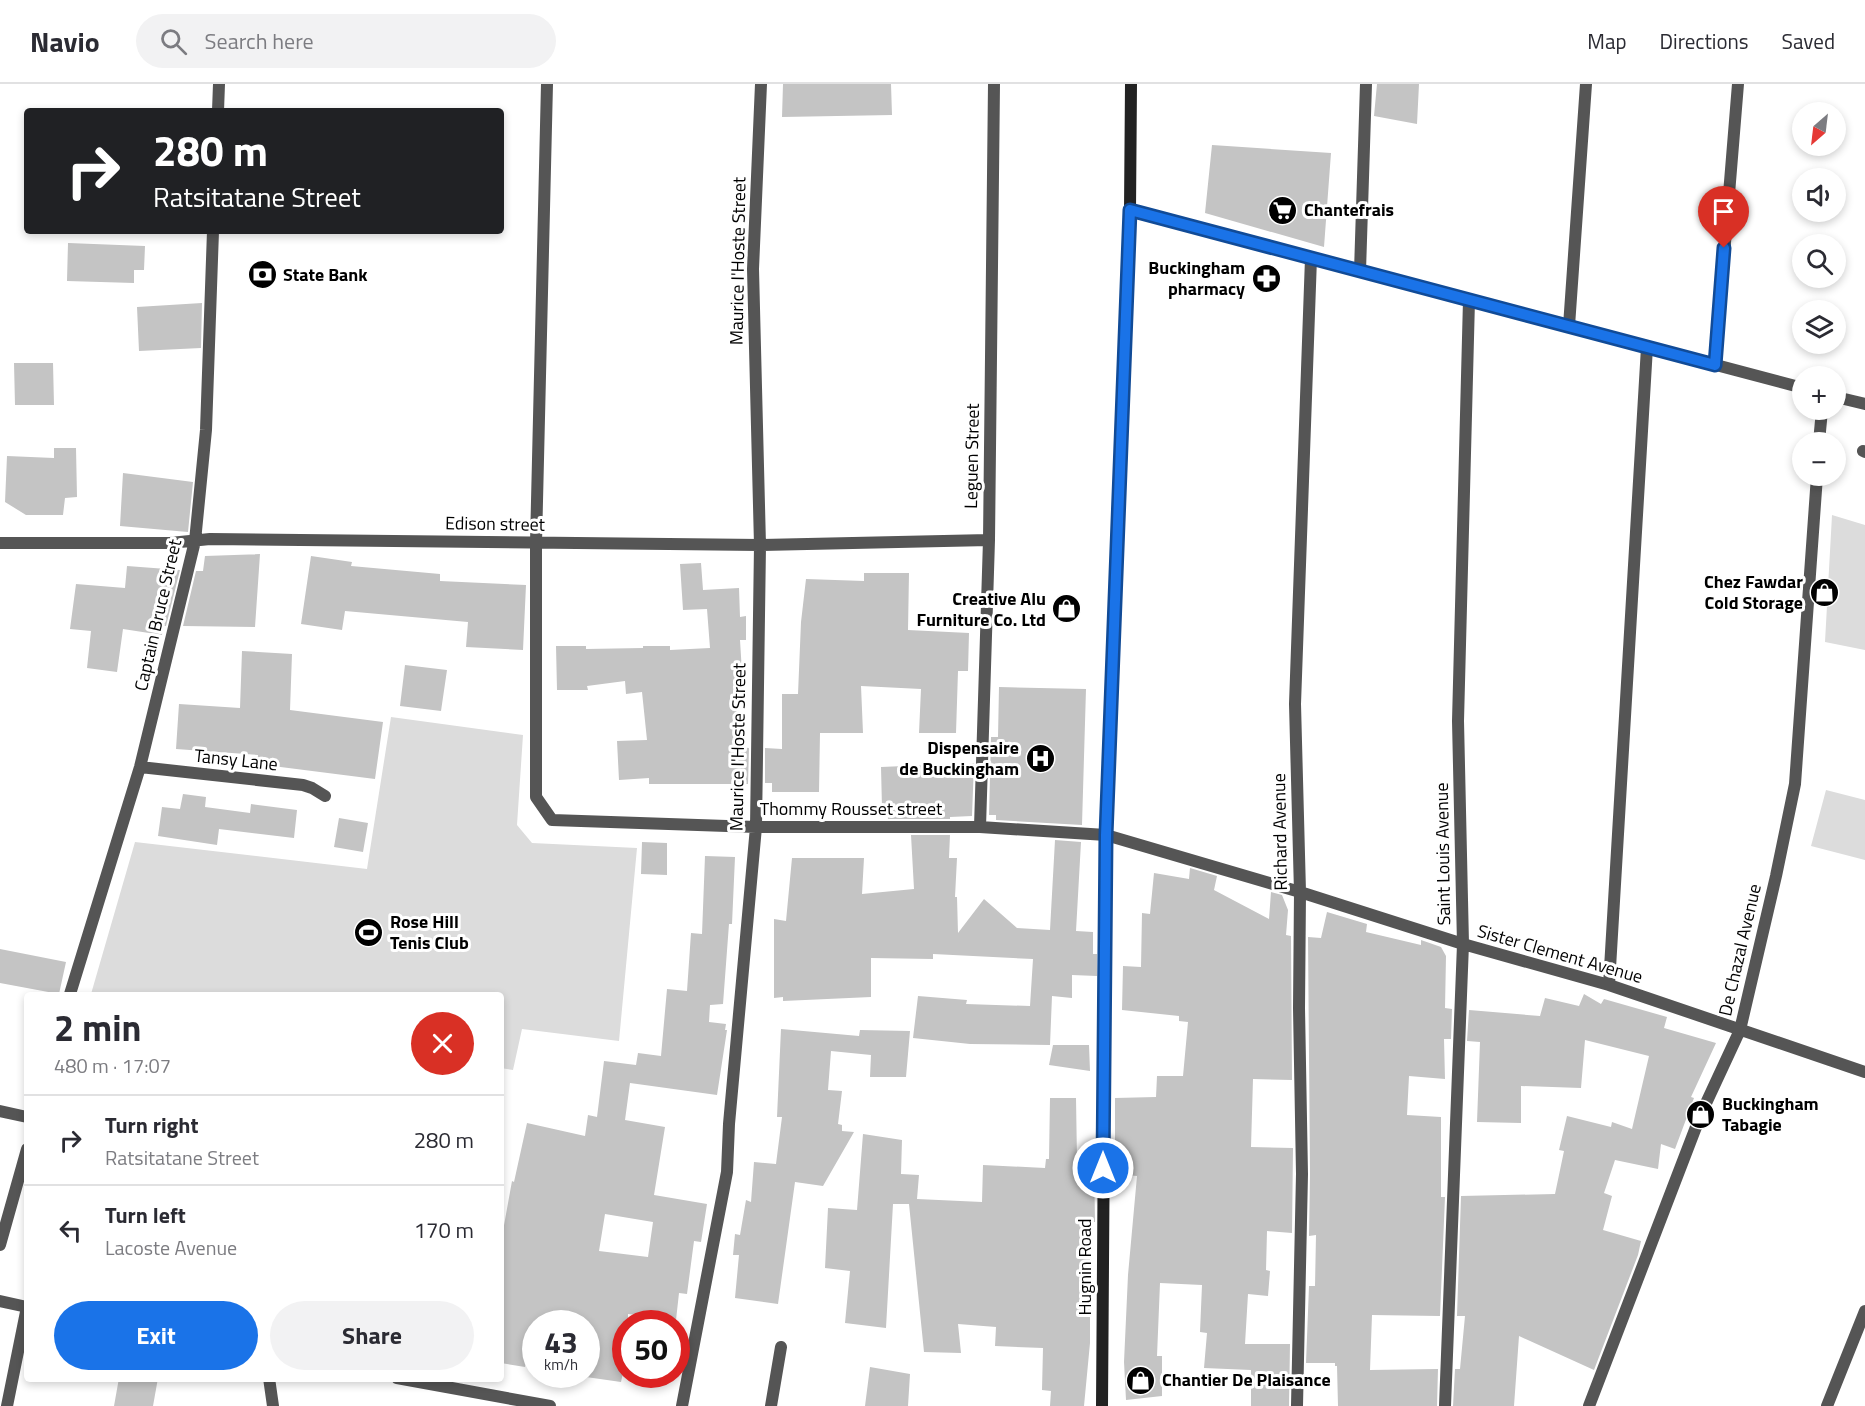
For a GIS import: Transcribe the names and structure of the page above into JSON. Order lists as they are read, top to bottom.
{
  "streets": {
    "main road": ["Hugnin Road"],
    "street": [
      "Maurice I'Hoste Street",
      "Leguen Street",
      "Edison street",
      "Captain Bruce Street",
      "Tansy Lane",
      "Thommy Rousset street",
      "Richard Avenue",
      "Saint Louis Avenue",
      "De Chazal Avenue",
      "Sister Clement Avenue"
    ]
  },
  "crossings": [
    ["Maurice I'Hoste Street", "Edison street"],
    ["Maurice I'Hoste Street", "Thommy Rousset street"],
    ["Leguen Street", "Edison street"],
    ["Leguen Street", "Thommy Rousset street"],
    ["Edison street", "Captain Bruce Street"],
    ["Edison street", "Thommy Rousset street"],
    ["Captain Bruce Street", "Tansy Lane"],
    ["Thommy Rousset street", "Sister Clement Avenue"],
    ["Thommy Rousset street", "Hugnin Road"],
    ["Richard Avenue", "Sister Clement Avenue"],
    ["Saint Louis Avenue", "Sister Clement Avenue"],
    ["De Chazal Avenue", "Sister Clement Avenue"],
    ["Sister Clement Avenue", "Hugnin Road"]
  ],
  "places": {
    "supermarket": ["Chantefrais"],
    "bank": ["State Bank"],
    "pharmacy": ["Buckingham pharmacy"],
    "shop": [
      "Chez Fawdar Cold Storage",
      "Creative Alu Furniture Co. Ltd",
      "Buckingham Tabagie",
      "Chantier De Plaisance"
    ],
    "hospital": ["Dispensaire de Buckingham"],
    "sports": ["Rose Hill Tenis Club"]
  },
  "north": "bottom left",
  "page": {
    "header": "Navio",
    "search": "Search here",
    "nav": ["Map", "Directions", "Saved"],
    "map_buttons": ["+", "−"],
    "turn": ["280 m", "Ratsitatane Street"],
    "heading": ["2 min", "480 m · 17:07"],
    "list": [
      {
        "name": "Turn right",
        "note": "Ratsitatane Street",
        "value": "280 m"
      },
      {
        "name": "Turn left",
        "note": "Lacoste Avenue",
        "value": "170 m"
      }
    ],
    "buttons": ["Exit", "Share"],
    "speed": "43 km/h",
    "limit": "50"
  }
}
